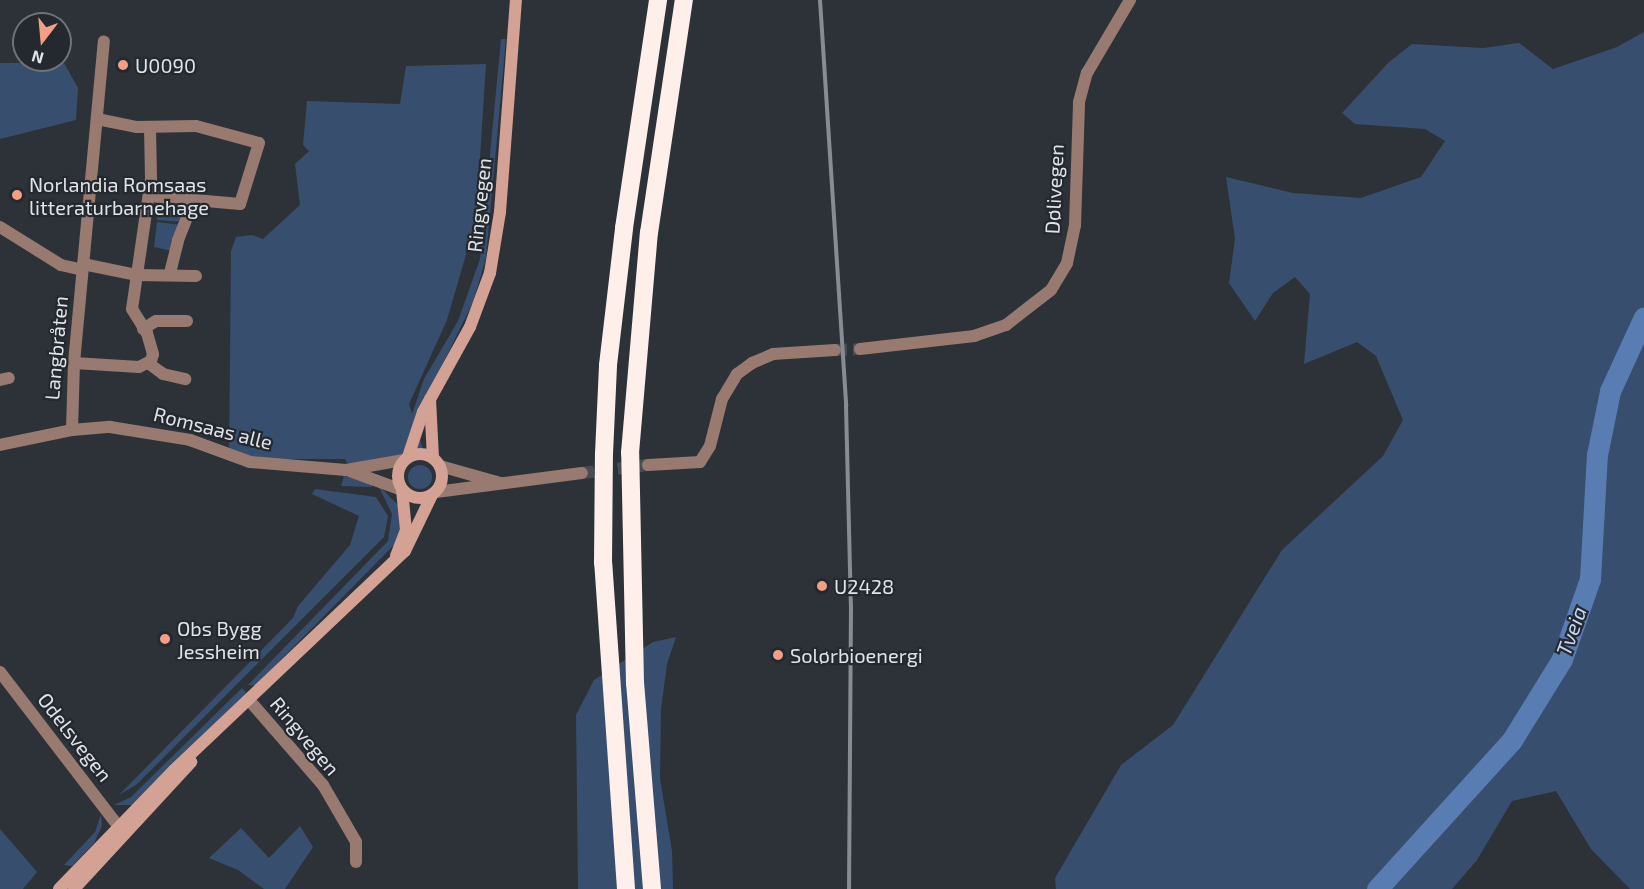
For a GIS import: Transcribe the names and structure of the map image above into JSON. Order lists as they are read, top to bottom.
{
  "streets": {
    "main road": ["Ringvegen"],
    "street": [
      "Dølivegen",
      "Langbråten",
      "Romsaas alle",
      "Odelsvegen"
    ]
  },
  "crossings": [
    ["Ringvegen", "Romsaas alle"],
    ["Ringvegen", "Odelsvegen"],
    ["Langbråten", "Romsaas alle"]
  ],
  "water": ["Tveia"],
  "places": [
    "U0090",
    "Norlandia Romsaas litteraturbarnehage",
    "U2428",
    "Obs Bygg Jessheim",
    "Solørbioenergi"
  ],
  "north": "bottom"
}
